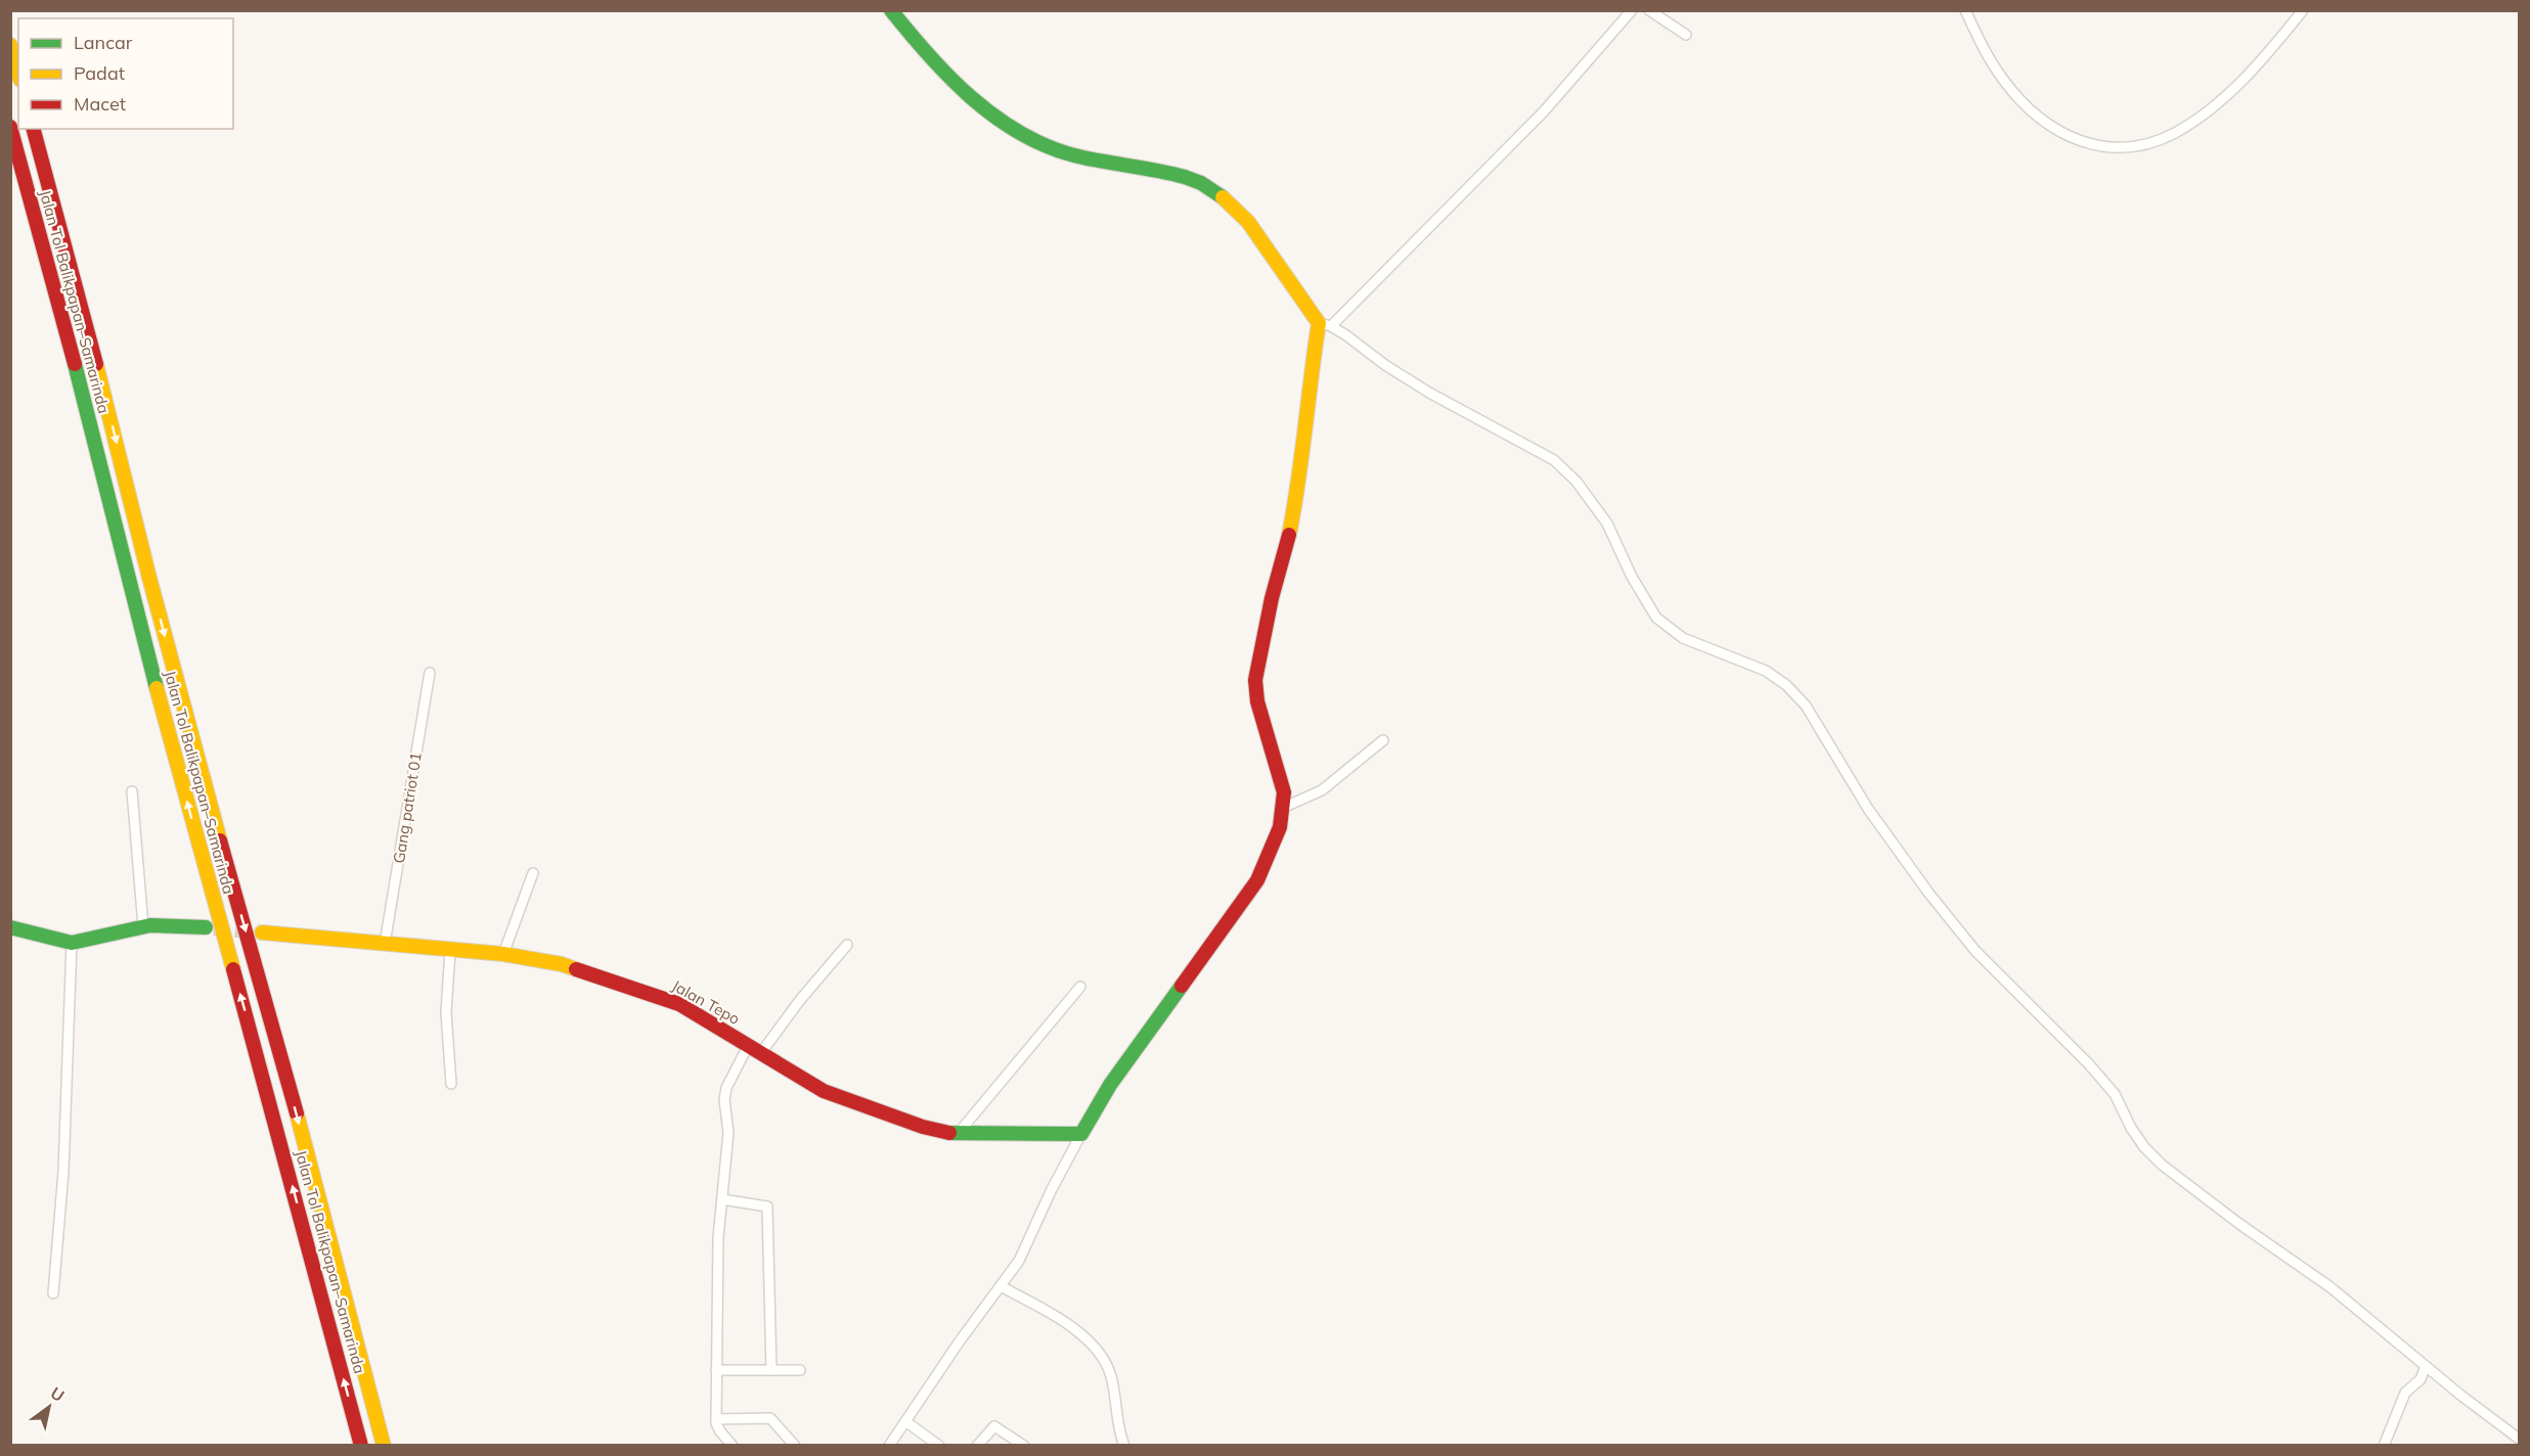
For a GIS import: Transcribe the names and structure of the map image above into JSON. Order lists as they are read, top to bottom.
{
  "streets": {
    "main road": ["Jalan Tol Balikpapan–Samarinda", "Jalan Tepo"],
    "street": ["Gang patriot 01"]
  },
  "crossings": [
    ["Gang patriot 01", "Jalan Tepo"]
  ],
  "legend": ["Lancar", "Padat", "Macet"],
  "north": "top right"
}
